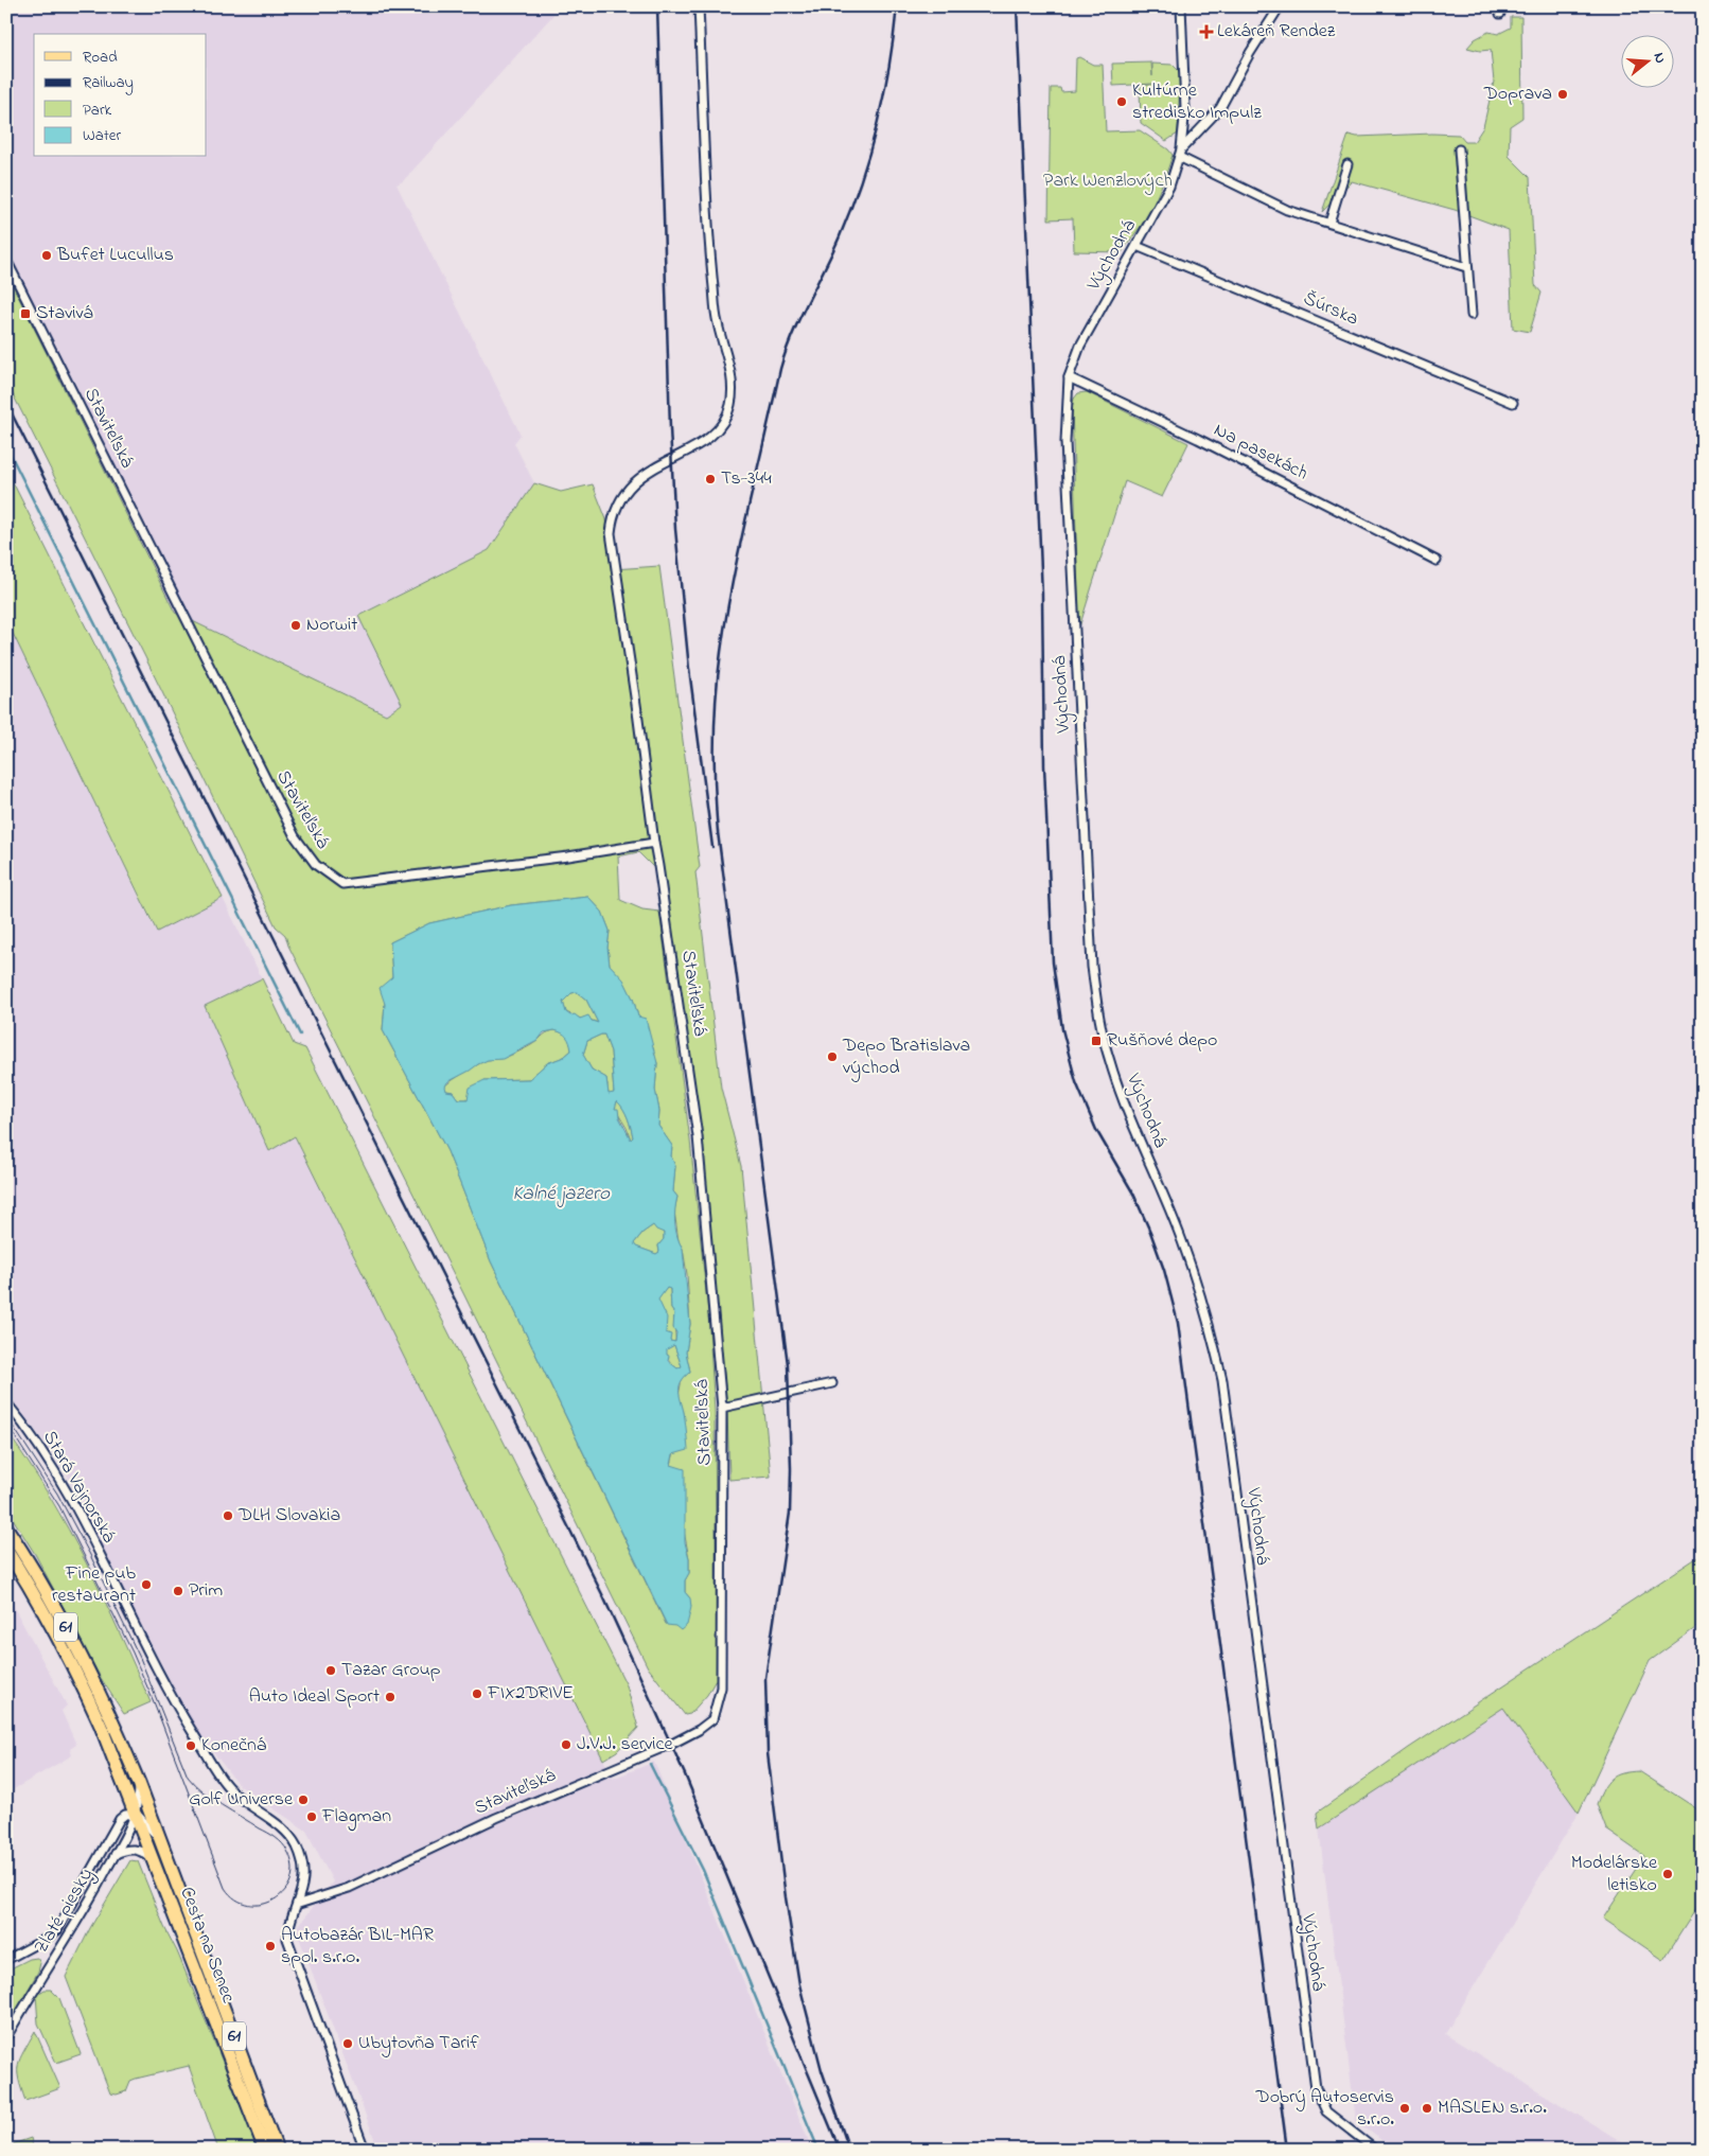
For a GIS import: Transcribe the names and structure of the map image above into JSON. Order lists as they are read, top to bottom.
{
  "streets": {
    "main road": ["61", "Cesta na Senec"],
    "street": [
      "Východná",
      "Šúrska",
      "Staviteľská",
      "Na pasekách",
      "Stará Vajnorská",
      "Zlaté piesky"
    ]
  },
  "crossings": [
    ["Východná", "Šúrska"],
    ["Východná", "Na pasekách"],
    ["Staviteľská", "Stará Vajnorská"],
    ["Zlaté piesky", "Cesta na Senec"]
  ],
  "water": ["Kalné jazero"],
  "parks": ["Park Wenzlových"],
  "places": {
    "health": ["Lekáreň Rendez"],
    "other": [
      "Doprava",
      "Kultúrne stredisko Impulz",
      "Bufet Lucullus",
      "Ts-344",
      "Norwit",
      "Depo Bratislava východ",
      "DLH Slovakia",
      "Fine pub restaurant",
      "Prim",
      "Tazar Group",
      "FIX2DRIVE",
      "Auto Ideal Sport",
      "J.V.J. service",
      "Konečná",
      "Golf Universe",
      "Flagman",
      "Modelárske letisko",
      "Autobazár BIL-MAR spol. s.r.o.",
      "Ubytovňa Tarif",
      "Dobrý Autoservis s.r.o.",
      "MASLEN s.r.o."
    ],
    "transit": ["Stavivá", "Rušňové depo"]
  },
  "legend": [
    "Road",
    "Railway",
    "Park",
    "Water"
  ],
  "north": "right"
}
